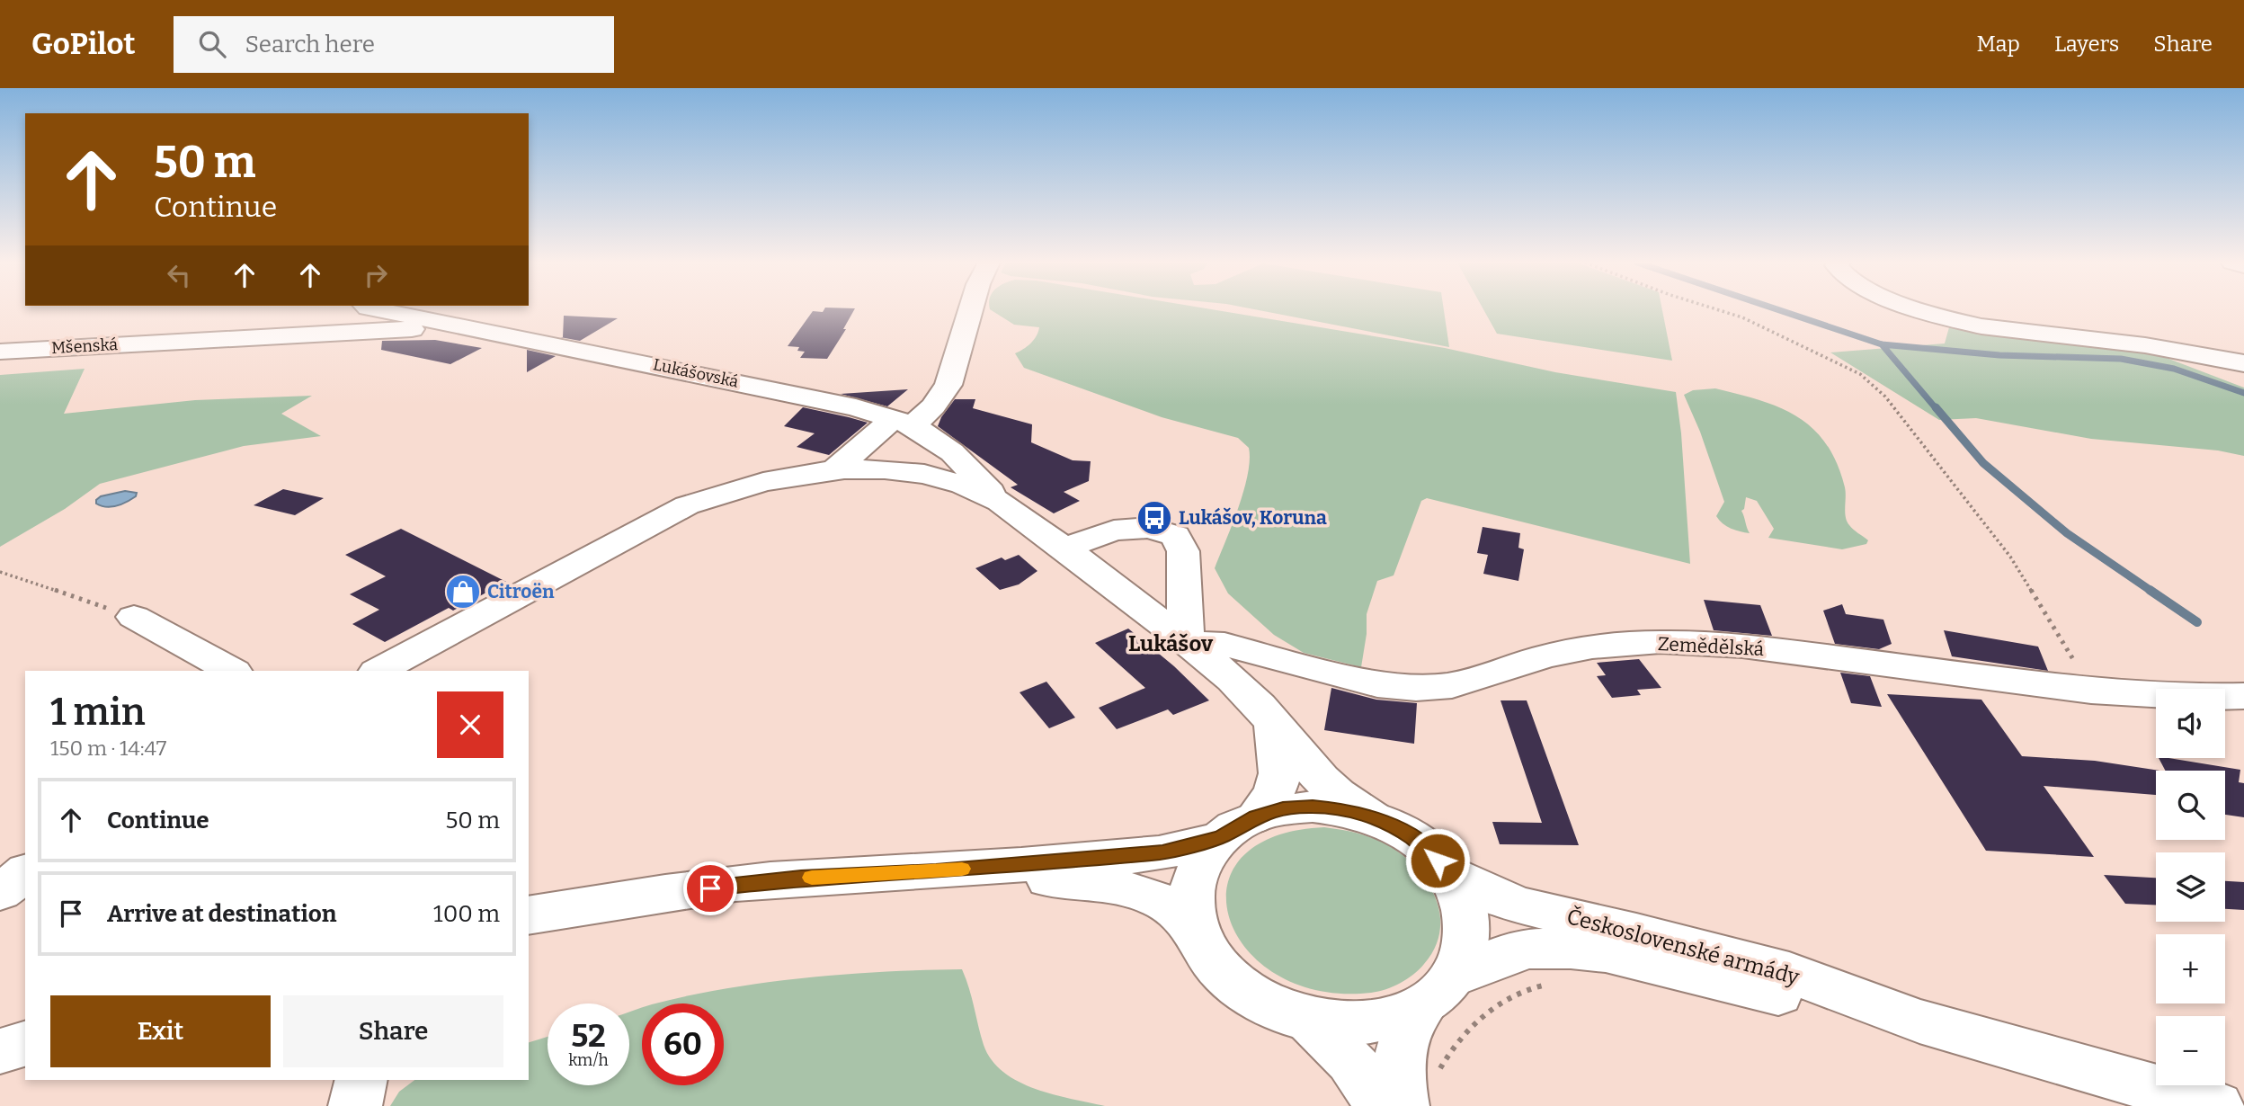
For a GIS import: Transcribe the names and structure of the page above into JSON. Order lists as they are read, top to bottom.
{
  "streets": {
    "street": [
      "Mšenská",
      "Lukášovská",
      "Zemědělská",
      "Československé armády"
    ]
  },
  "crossings": [
    ["Mšenská", "Lukášovská"],
    ["Lukášovská", "Československé armády"],
    ["Zemědělská", "Československé armády"]
  ],
  "districts": ["Lukášov"],
  "places": {
    "bus stop": ["Lukášov, Koruna"],
    "shop": ["Citroën"]
  },
  "page": {
    "header": "GoPilot",
    "search": "Search here",
    "nav": ["Map", "Layers", "Share"],
    "turn": ["50 m", "Continue"],
    "heading": ["1 min", "150 m · 14:47"],
    "map_buttons": ["+", "−"],
    "list": [
      {
        "name": "Continue",
        "value": "50 m"
      },
      {
        "name": "Arrive at destination",
        "value": "100 m"
      }
    ],
    "buttons": ["Exit", "Share"],
    "speed": "52 km/h",
    "limit": "60"
  }
}
